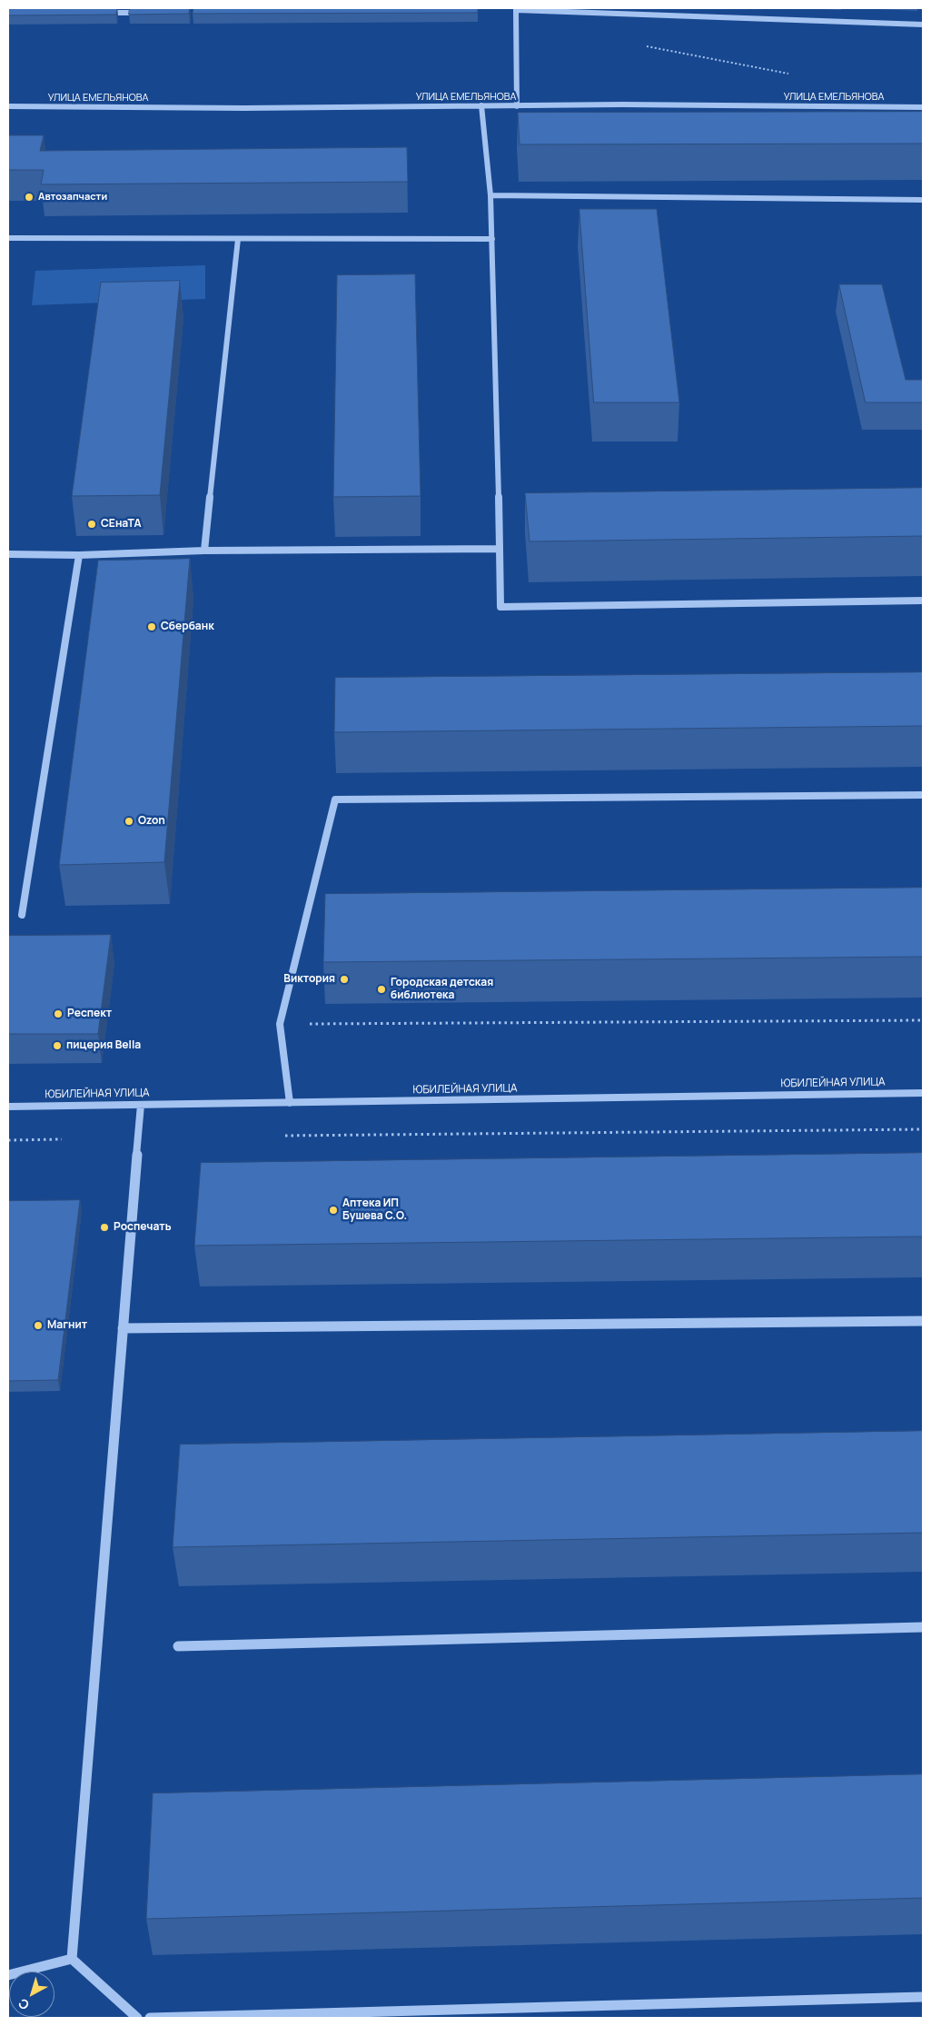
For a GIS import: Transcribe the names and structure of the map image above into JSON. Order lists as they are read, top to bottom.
{
  "streets": {
    "street": ["УЛИЦА ЕМЕЛЬЯНОВА", "ЮБИЛЕЙНАЯ УЛИЦА"]
  },
  "places": [
    "Автозапчасти",
    "СЕнаТА",
    "Сбербанк",
    "Ozon",
    "Виктория",
    "Городская детская библиотека",
    "Респект",
    "пицерия Bella",
    "Аптека ИП Бушева С.О.",
    "Роспечать",
    "Магнит"
  ],
  "north": "bottom left"
}
